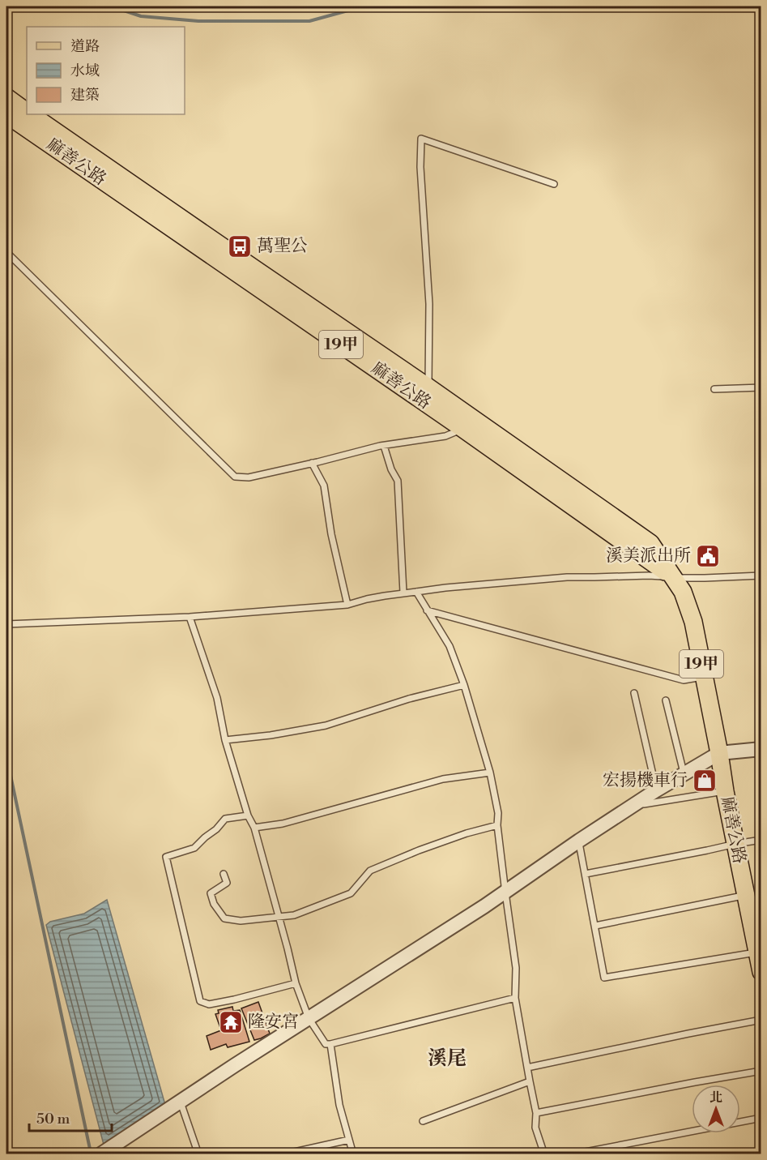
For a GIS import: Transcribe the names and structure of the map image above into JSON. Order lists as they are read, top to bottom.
{
  "streets": {
    "main road": ["麻善公路", "19甲"]
  },
  "districts": ["溪尾"],
  "places": {
    "bus stop": ["萬聖公"],
    "public building": ["溪美派出所"],
    "shop": ["宏揚機車行"],
    "temple": ["隆安宮"]
  },
  "legend": ["道路", "水域", "建築"],
  "scale_bar": "50 m",
  "north": "top"
}
